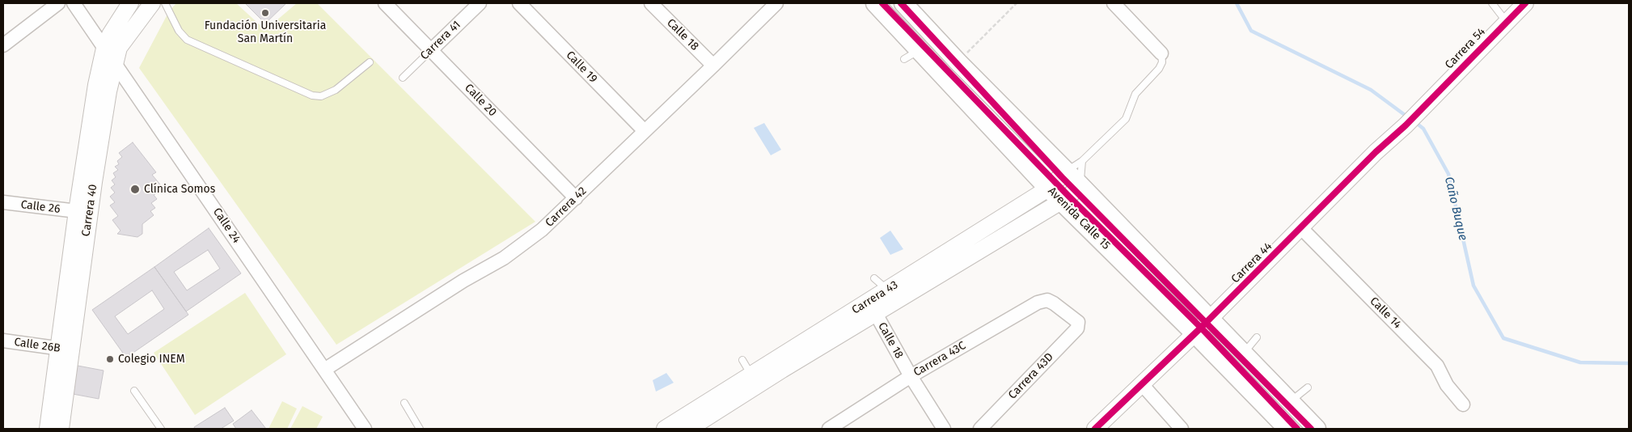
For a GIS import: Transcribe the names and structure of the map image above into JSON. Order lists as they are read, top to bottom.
{
  "streets": {
    "main road": ["Avenida Calle 15"],
    "street": [
      "Calle 18",
      "Carrera 41",
      "Carrera 54",
      "Calle 19",
      "Calle 20",
      "Calle 26",
      "Carrera 42",
      "Carrera 40",
      "Calle 24",
      "Carrera 44",
      "Carrera 43",
      "Calle 14",
      "Calle 26B",
      "Carrera 43C",
      "Carrera 43D"
    ]
  },
  "crossings": [
    ["Calle 18", "Carrera 42"],
    ["Calle 18", "Carrera 43"],
    ["Calle 18", "Carrera 43C"],
    ["Carrera 41", "Calle 20"],
    ["Carrera 54", "Carrera 44"],
    ["Calle 19", "Carrera 42"],
    ["Calle 20", "Carrera 42"],
    ["Calle 26", "Carrera 40"],
    ["Carrera 42", "Calle 24"],
    ["Carrera 40", "Calle 24"],
    ["Carrera 40", "Calle 26B"],
    ["Avenida Calle 15", "Carrera 44"],
    ["Avenida Calle 15", "Carrera 43"],
    ["Carrera 44", "Calle 14"],
    ["Carrera 43C", "Carrera 43D"]
  ],
  "water": ["Caño Buque"],
  "places": ["Fundación Universitaria San Martín", "Clínica Somos", "Colegio INEM"]
}
